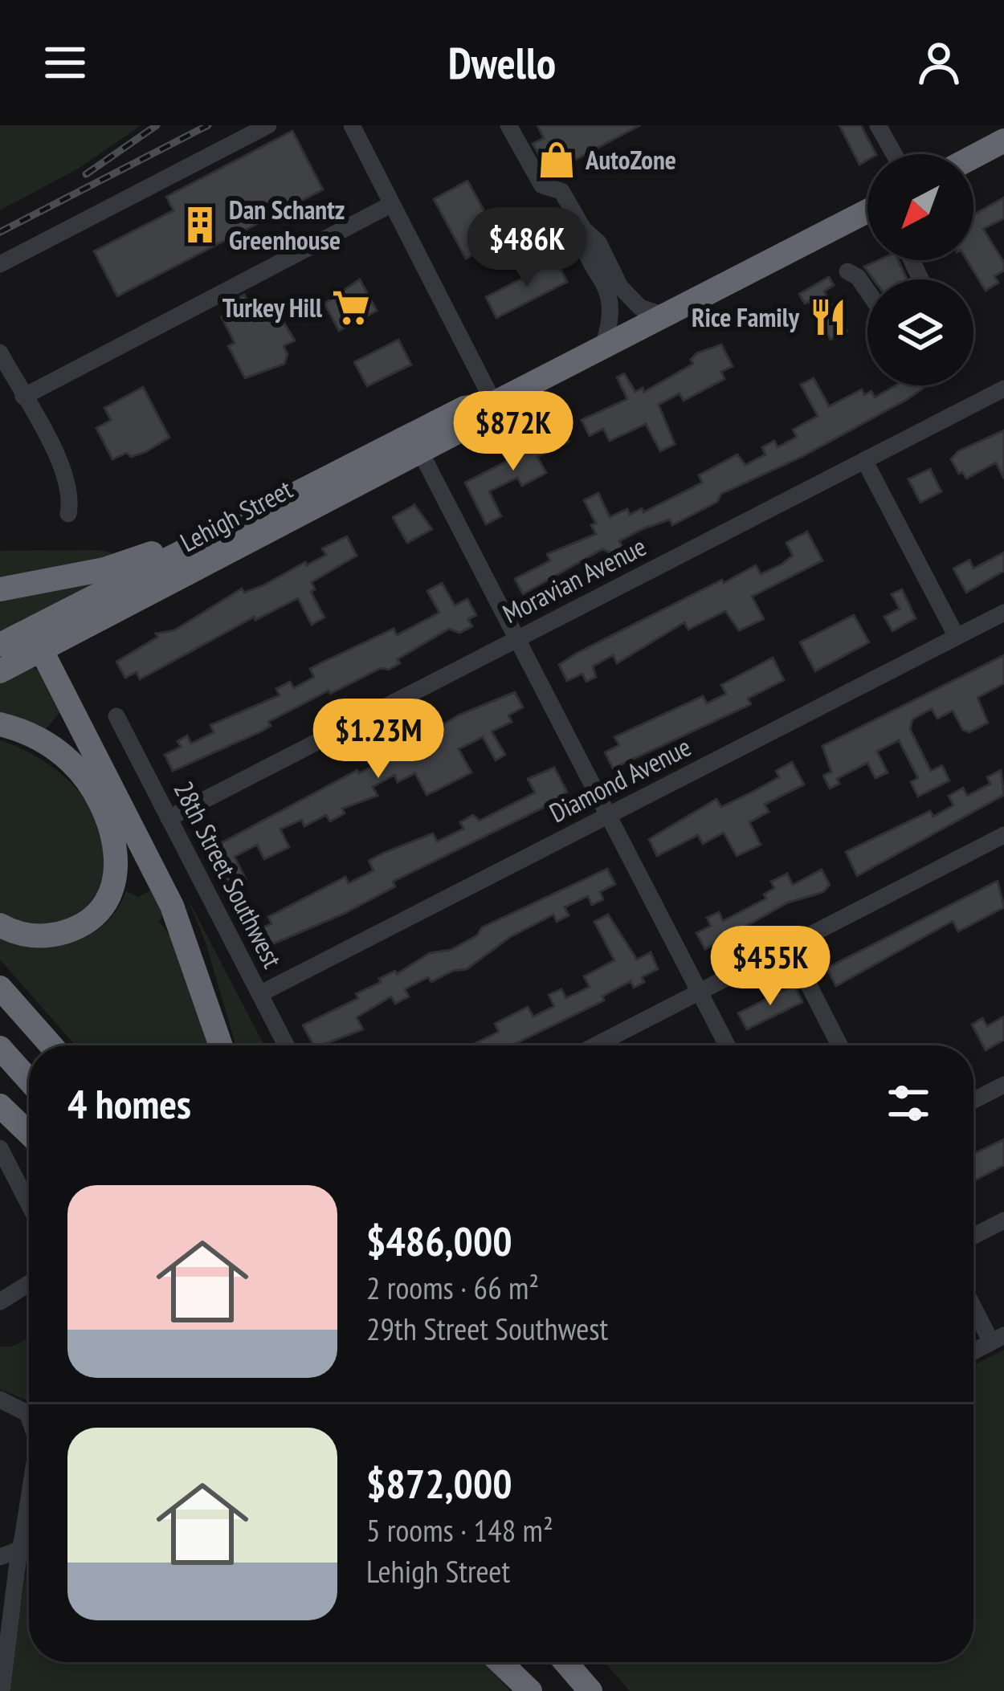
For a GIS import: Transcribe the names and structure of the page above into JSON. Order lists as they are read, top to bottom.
{
  "streets": {
    "highway": ["Lehigh Street"],
    "street": ["Moravian Avenue", "Diamond Avenue", "28th Street Southwest"]
  },
  "crossings": [
    ["Moravian Avenue", "28th Street Southwest"],
    ["Diamond Avenue", "28th Street Southwest"]
  ],
  "places": {
    "shop": ["AutoZone"],
    "building": ["Dan Schantz Greenhouse"],
    "supermarket": ["Turkey Hill"],
    "restaurant": ["Rice Family"]
  },
  "north": "bottom left",
  "page": {
    "header": "Dwello",
    "price": [
      "$486K",
      "$872K",
      "$1.23M",
      "$455K"
    ],
    "heading": "4 homes",
    "list": [
      {
        "name": "$486,000",
        "note": "2 rooms · 66 m² · 29th Street Southwest"
      },
      {
        "name": "$872,000",
        "note": "5 rooms · 148 m² · Lehigh Street"
      }
    ]
  }
}
